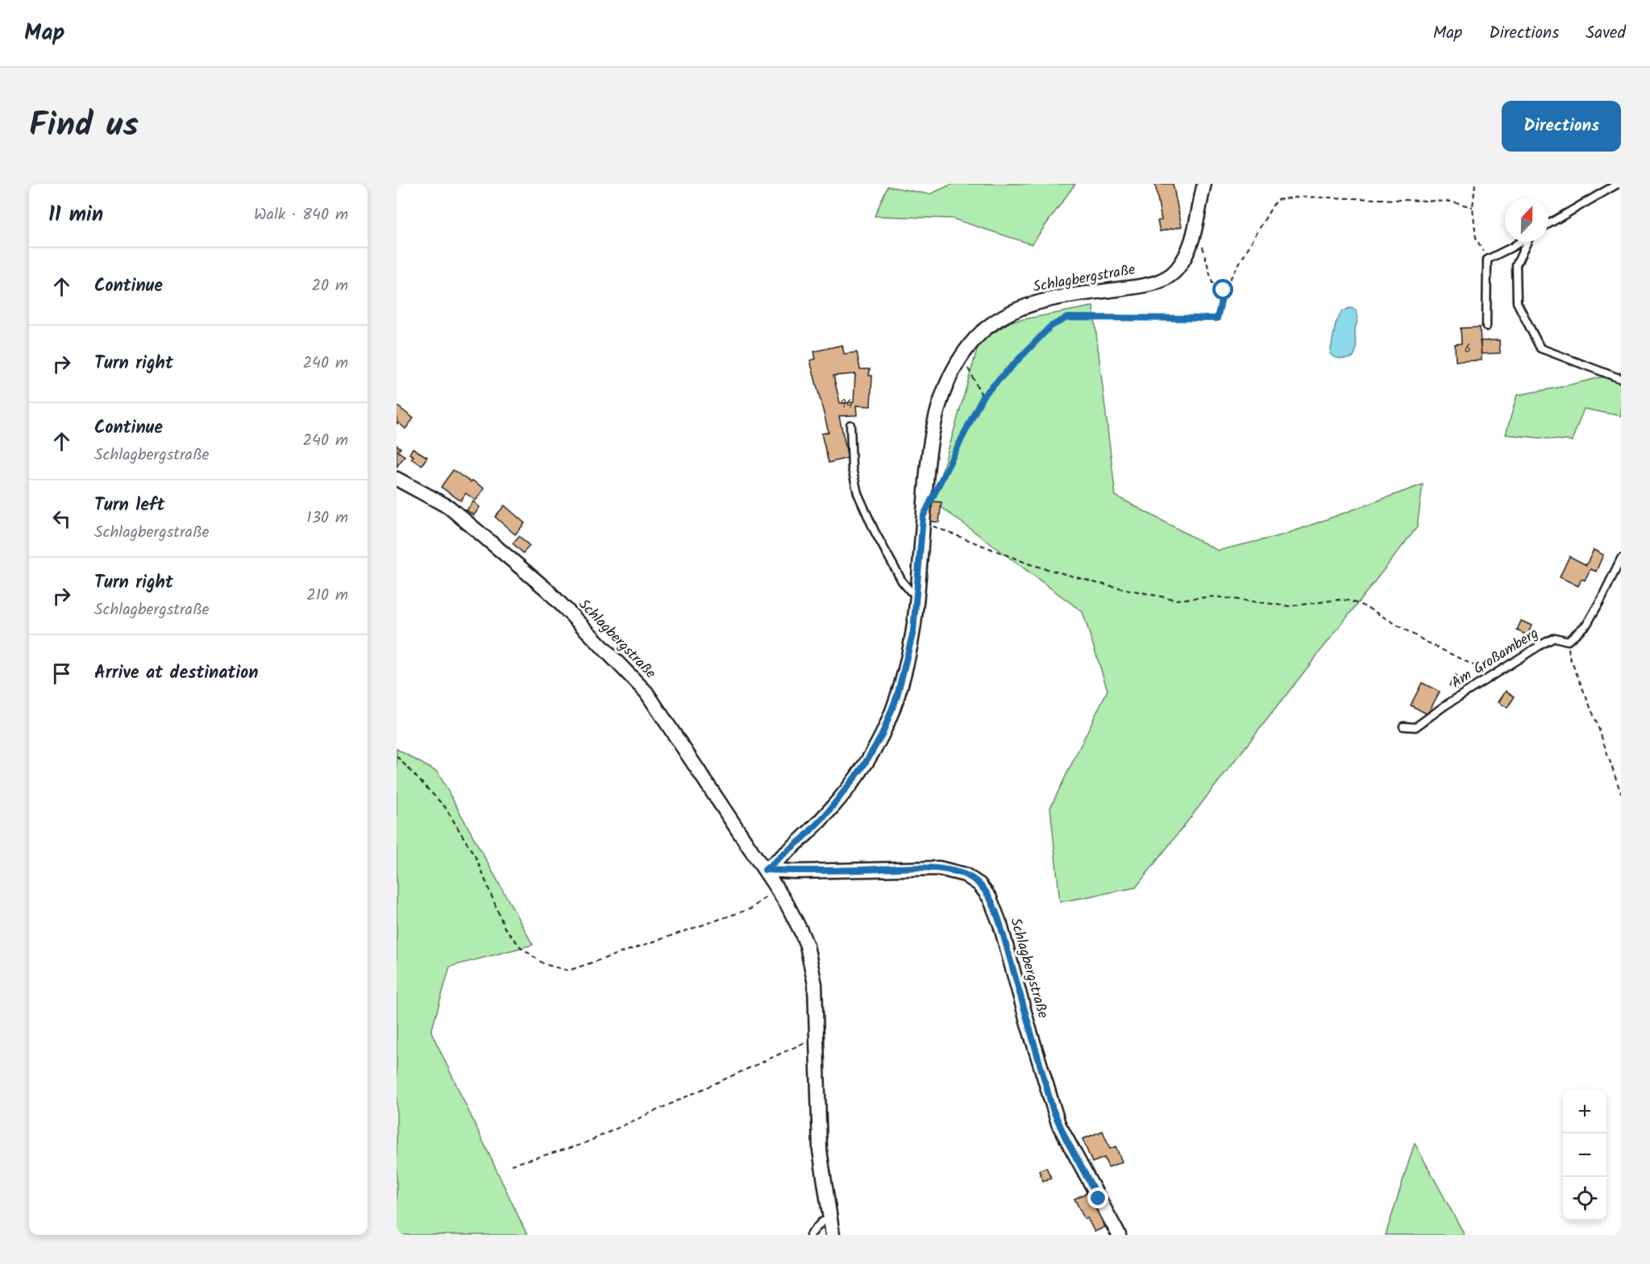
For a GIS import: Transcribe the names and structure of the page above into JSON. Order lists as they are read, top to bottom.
{
  "streets": {
    "street": ["Schlagbergstraße"],
    "lane": ["Am Großamberg"]
  },
  "house_numbers": ["6", "94"],
  "north": "top",
  "page": {
    "header": "Map",
    "nav": ["Map", "Directions", "Saved"],
    "title": "Find us",
    "buttons": "Directions",
    "heading": ["11 min", "Walk · 840 m"],
    "list": [
      ["Continue", "20 m"],
      ["Turn right", "240 m"],
      ["Continue", "Schlagbergstraße", "240 m"],
      ["Turn left", "Schlagbergstraße", "130 m"],
      ["Turn right", "Schlagbergstraße", "210 m"],
      "Arrive at destination"
    ],
    "map_buttons": ["+", "−"]
  }
}
